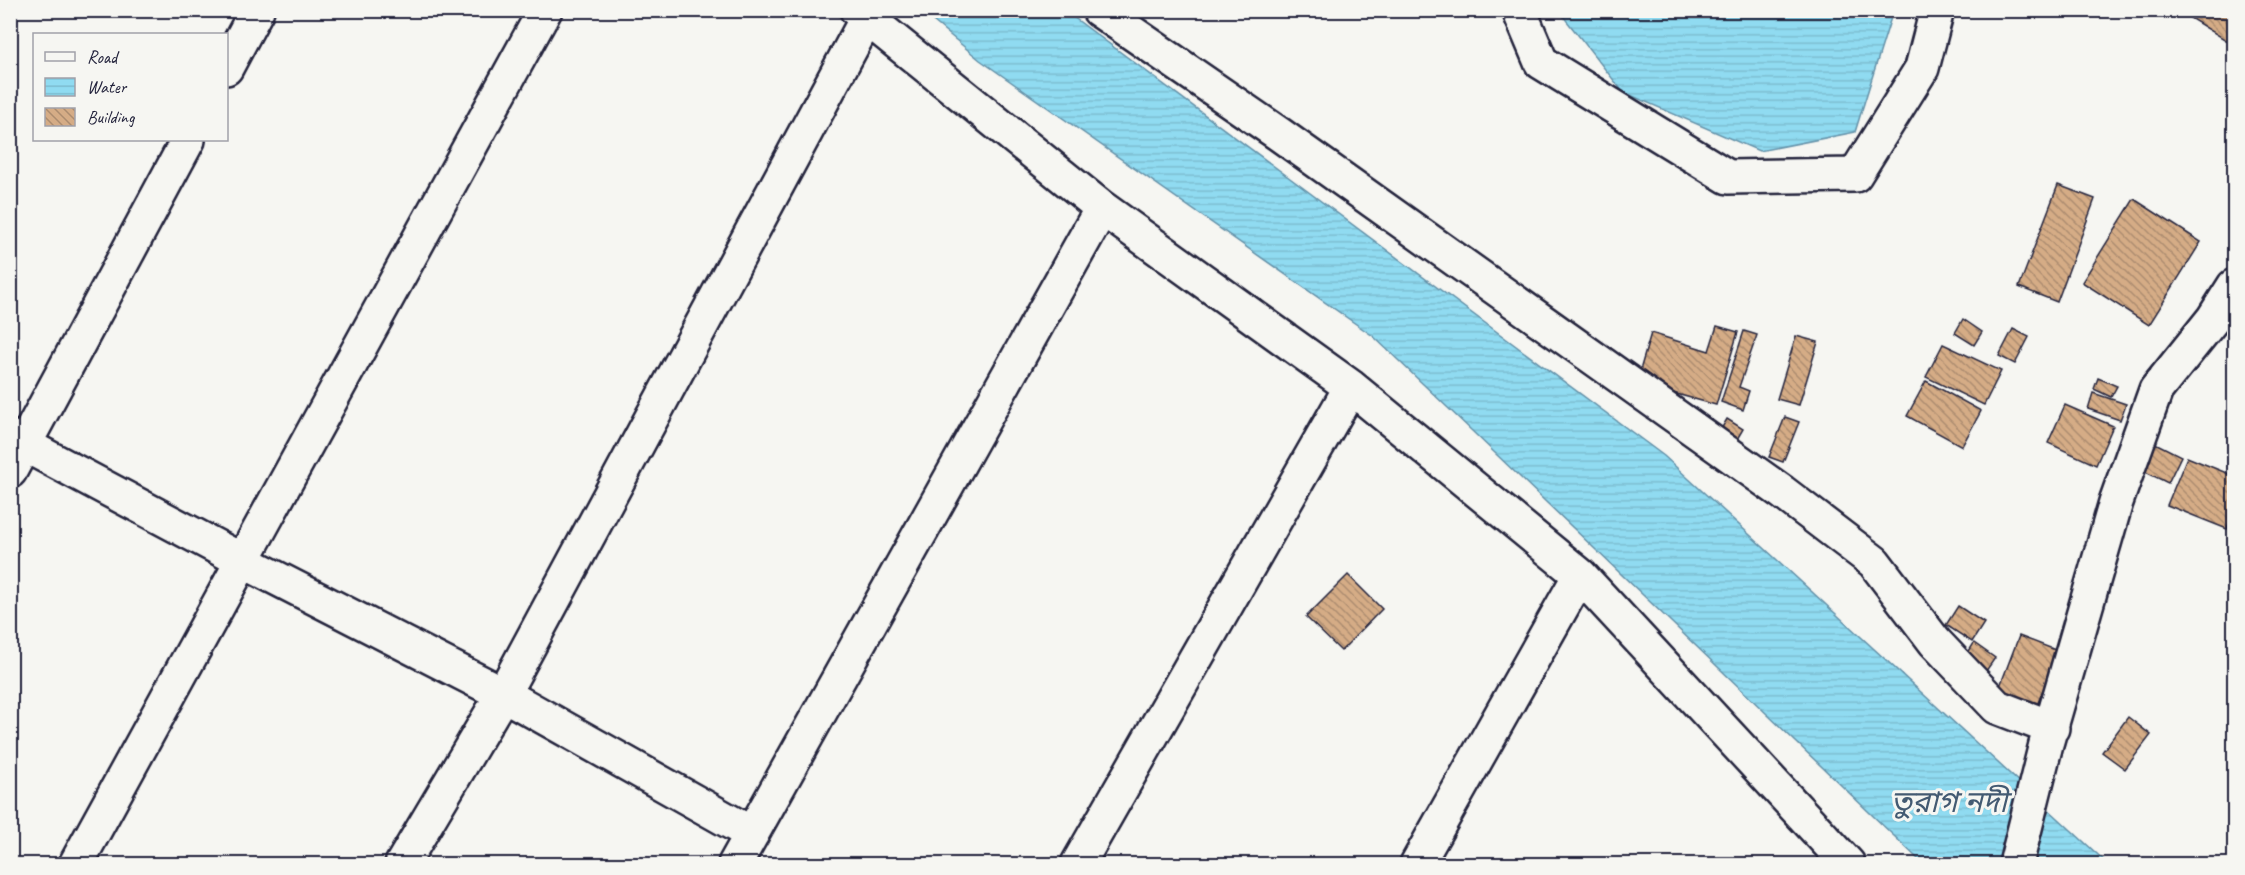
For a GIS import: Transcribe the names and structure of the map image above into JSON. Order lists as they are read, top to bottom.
{
  "water": ["তুরাগ নদী"],
  "legend": ["Road", "Water", "Building"]
}
